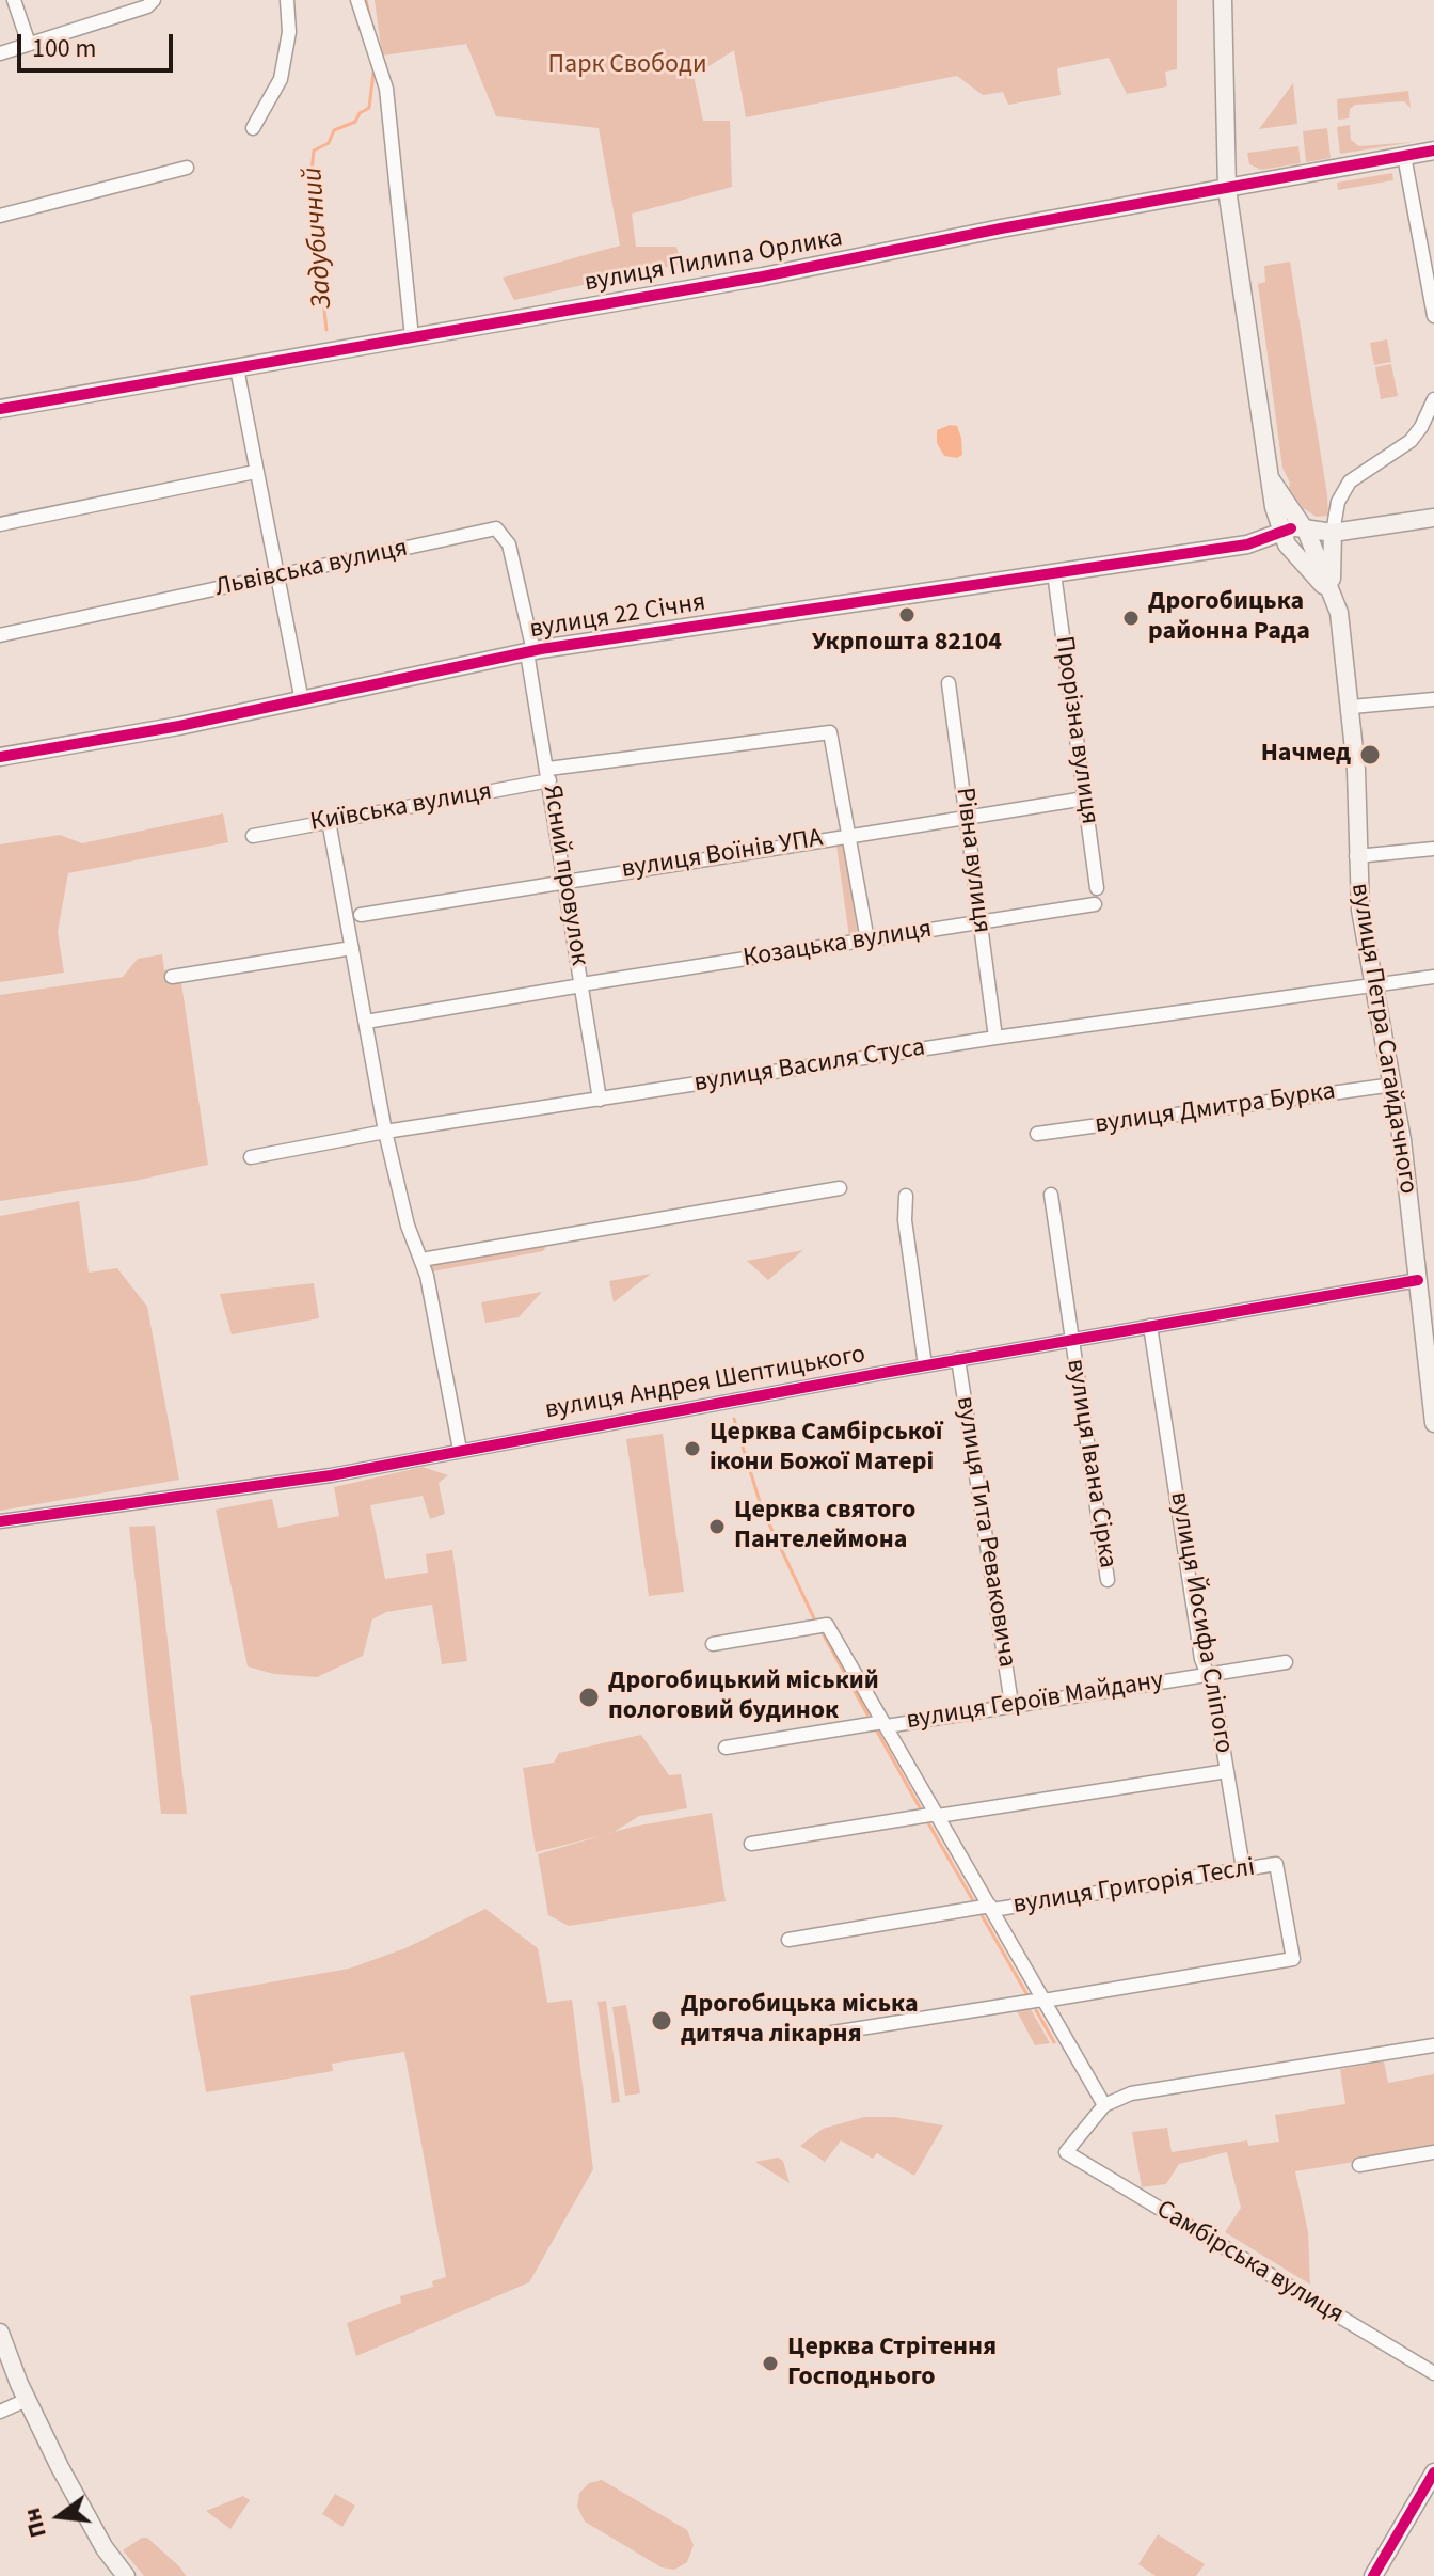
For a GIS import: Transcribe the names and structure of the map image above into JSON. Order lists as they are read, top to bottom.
{
  "streets": {
    "main road": ["вулиця Пилипа Орлика", "вулиця 22 Січня", "вулиця Петра Сагайдачного"],
    "street": [
      "Львівська вулиця",
      "Прорізна вулиця",
      "Київська вулиця",
      "вулиця Воїнів УПА",
      "Рівна вулиця",
      "Ясний провулок",
      "Козацька вулиця",
      "вулиця Василя Стуса",
      "вулиця Дмитра Бурка",
      "вулиця Андрея Шептицького",
      "вулиця Івана Сірка",
      "вулиця Тита Реваковича",
      "вулиця Йосифа Сліпого",
      "вулиця Героїв Майдану",
      "вулиця Григорія Теслі",
      "Самбірська вулиця"
    ]
  },
  "crossings": [
    ["Львівська вулиця", "вулиця 22 Січня"],
    ["Львівська вулиця", "Ясний провулок"],
    ["вулиця 22 Січня", "Прорізна вулиця"],
    ["вулиця 22 Січня", "Ясний провулок"],
    ["Прорізна вулиця", "вулиця Воїнів УПА"],
    ["Київська вулиця", "вулиця Воїнів УПА"],
    ["Київська вулиця", "Ясний провулок"],
    ["вулиця Воїнів УПА", "Рівна вулиця"],
    ["вулиця Воїнів УПА", "Ясний провулок"],
    ["Рівна вулиця", "Козацька вулиця"],
    ["Рівна вулиця", "вулиця Василя Стуса"],
    ["Ясний провулок", "Козацька вулиця"],
    ["Ясний провулок", "вулиця Василя Стуса"],
    ["вулиця Петра Сагайдачного", "вулиця Василя Стуса"],
    ["вулиця Петра Сагайдачного", "вулиця Дмитра Бурка"],
    ["вулиця Петра Сагайдачного", "вулиця Андрея Шептицького"],
    ["вулиця Андрея Шептицького", "вулиця Івана Сірка"],
    ["вулиця Андрея Шептицького", "вулиця Тита Реваковича"],
    ["вулиця Андрея Шептицького", "вулиця Йосифа Сліпого"],
    ["вулиця Тита Реваковича", "вулиця Героїв Майдану"],
    ["вулиця Йосифа Сліпого", "вулиця Героїв Майдану"],
    ["вулиця Йосифа Сліпого", "вулиця Григорія Теслі"]
  ],
  "water": ["Задубичний"],
  "parks": ["Парк Свободи"],
  "places": [
    "Укрпошта 82104",
    "Дрогобицька районна Рада",
    "Начмед",
    "Церква Самбірської ікони Божої Матері",
    "Церква святого Пантелеймона",
    "Дрогобицький міський пологовий будинок",
    "Дрогобицька міська дитяча лікарня",
    "Церква Стрітення Господнього"
  ],
  "scale_bar": "100 m",
  "north": "left"
}
